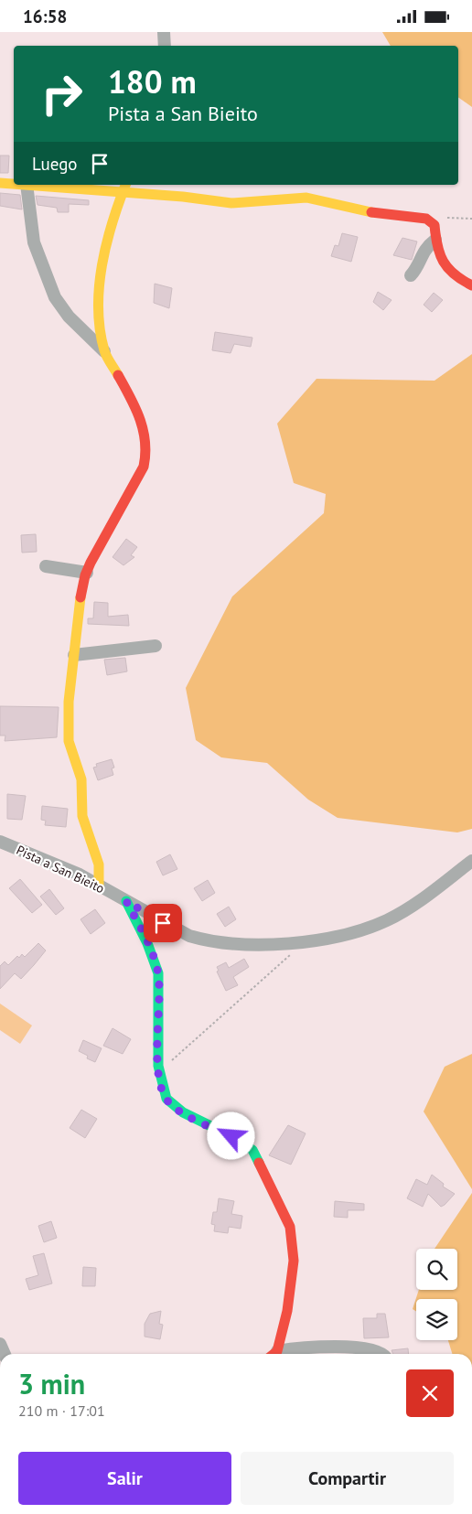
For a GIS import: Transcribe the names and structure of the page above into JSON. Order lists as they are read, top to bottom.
{
  "streets": {
    "street": ["Pista a San Bieito"]
  },
  "page": {
    "status": "16:58",
    "turn": ["180 m", "Pista a San Bieito"],
    "then": "Luego",
    "heading": ["3 min", "210 m · 17:01"],
    "buttons": ["Salir", "Compartir"]
  }
}
